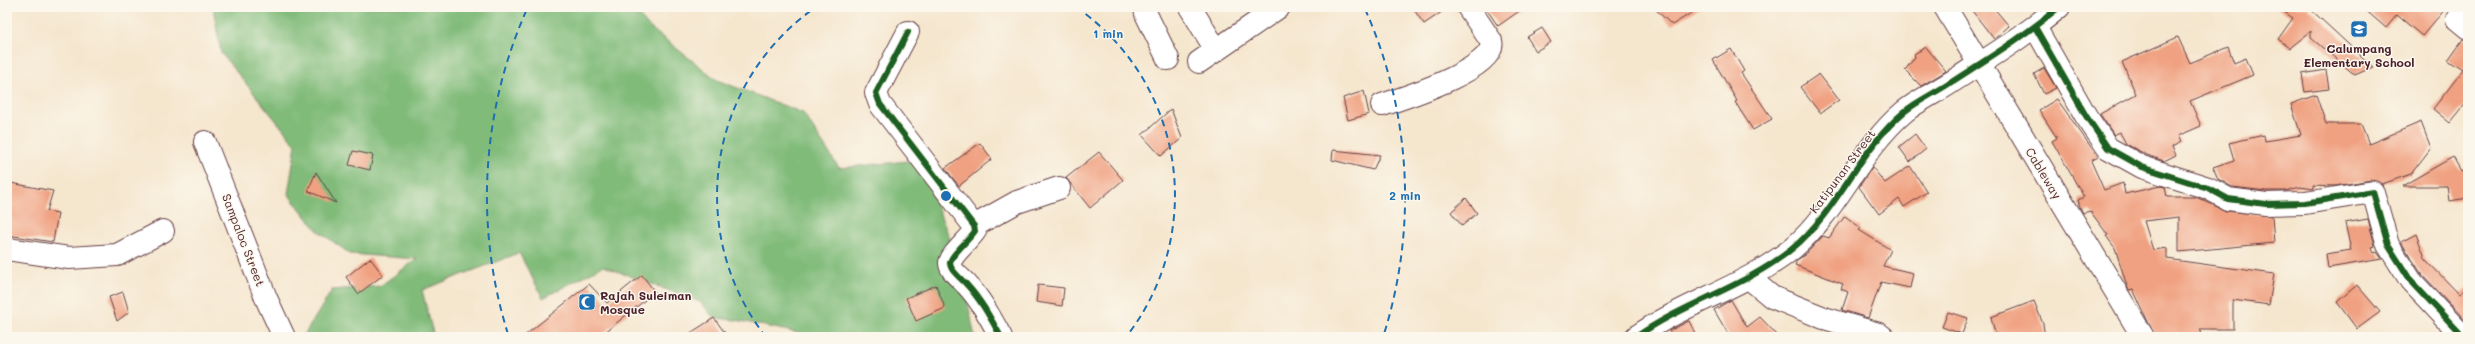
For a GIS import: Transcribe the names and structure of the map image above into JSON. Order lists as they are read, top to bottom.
{
  "streets": {
    "street": ["Katipunan Street", "Cableway", "Sampaloc Street"]
  },
  "crossings": [
    ["Katipunan Street", "Cableway"]
  ],
  "places": {
    "school or university": ["Calumpang Elementary School"],
    "mosque": ["Rajah Suleiman Mosque"]
  },
  "rings": ["1 min", "2 min"]
}
